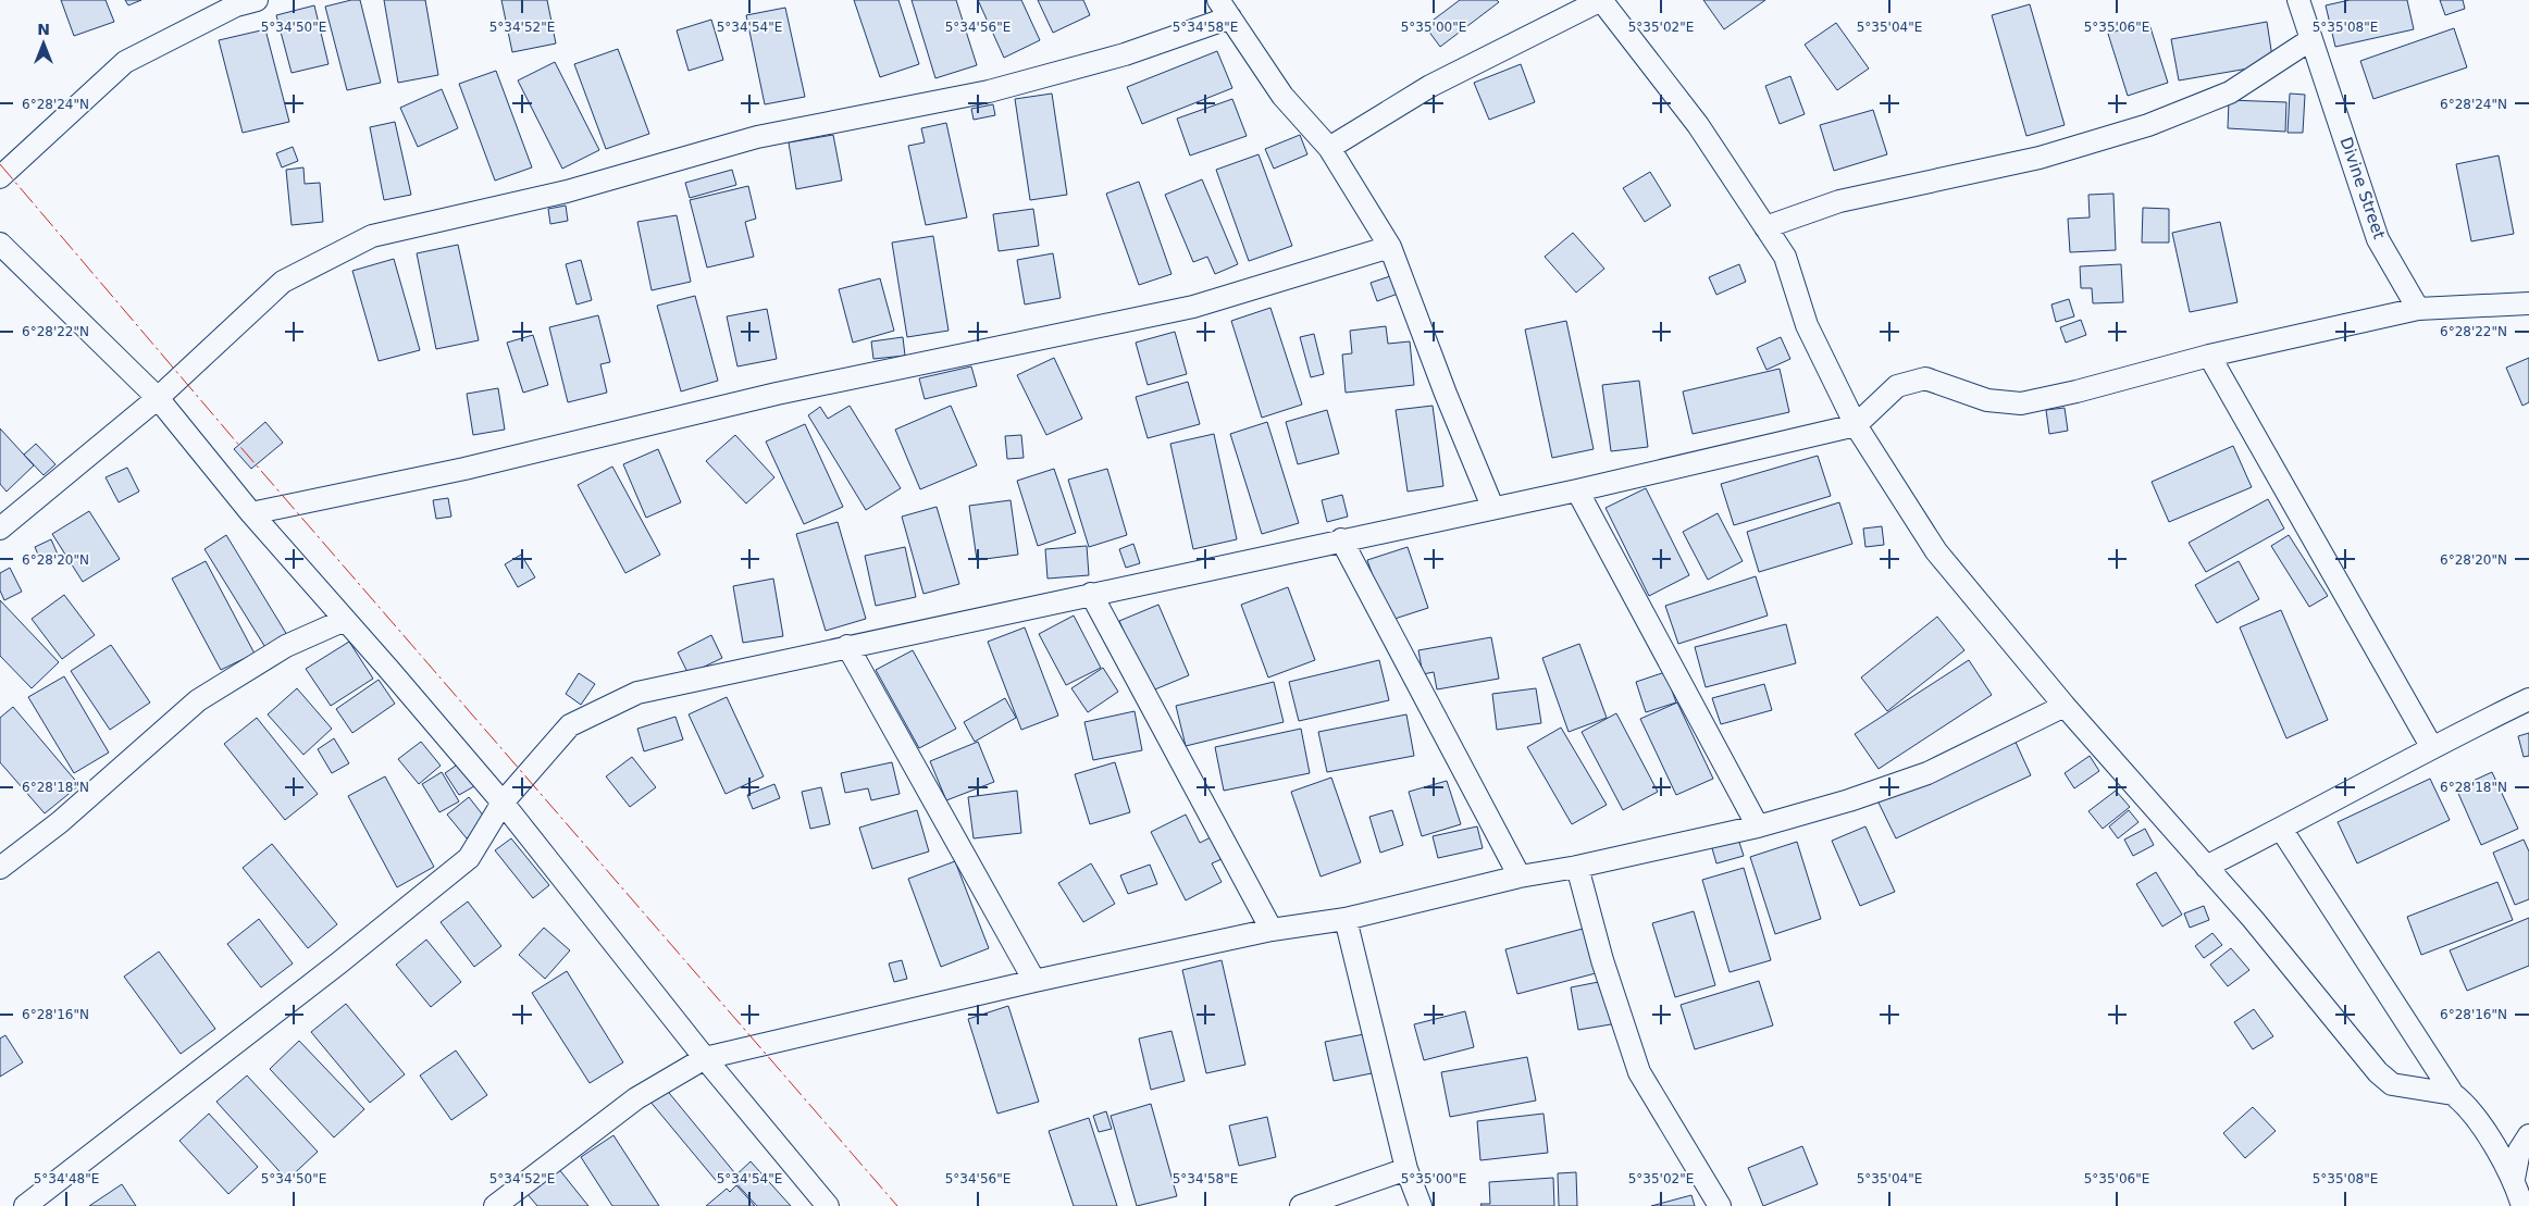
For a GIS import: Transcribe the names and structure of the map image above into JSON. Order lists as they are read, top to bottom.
{
  "streets": {
    "street": ["Divine Street"]
  },
  "north": "top",
  "coordinates": [
    "5°34'50\"E",
    "5°34'52\"E",
    "5°34'54\"E",
    "5°34'56\"E",
    "5°34'58\"E",
    "5°35'00\"E",
    "5°35'02\"E",
    "5°35'04\"E",
    "5°35'06\"E",
    "5°35'08\"E",
    "6°28'24\"N",
    "6°28'22\"N",
    "6°28'20\"N",
    "6°28'18\"N",
    "6°28'16\"N",
    "5°34'48\"E"
  ]
}
